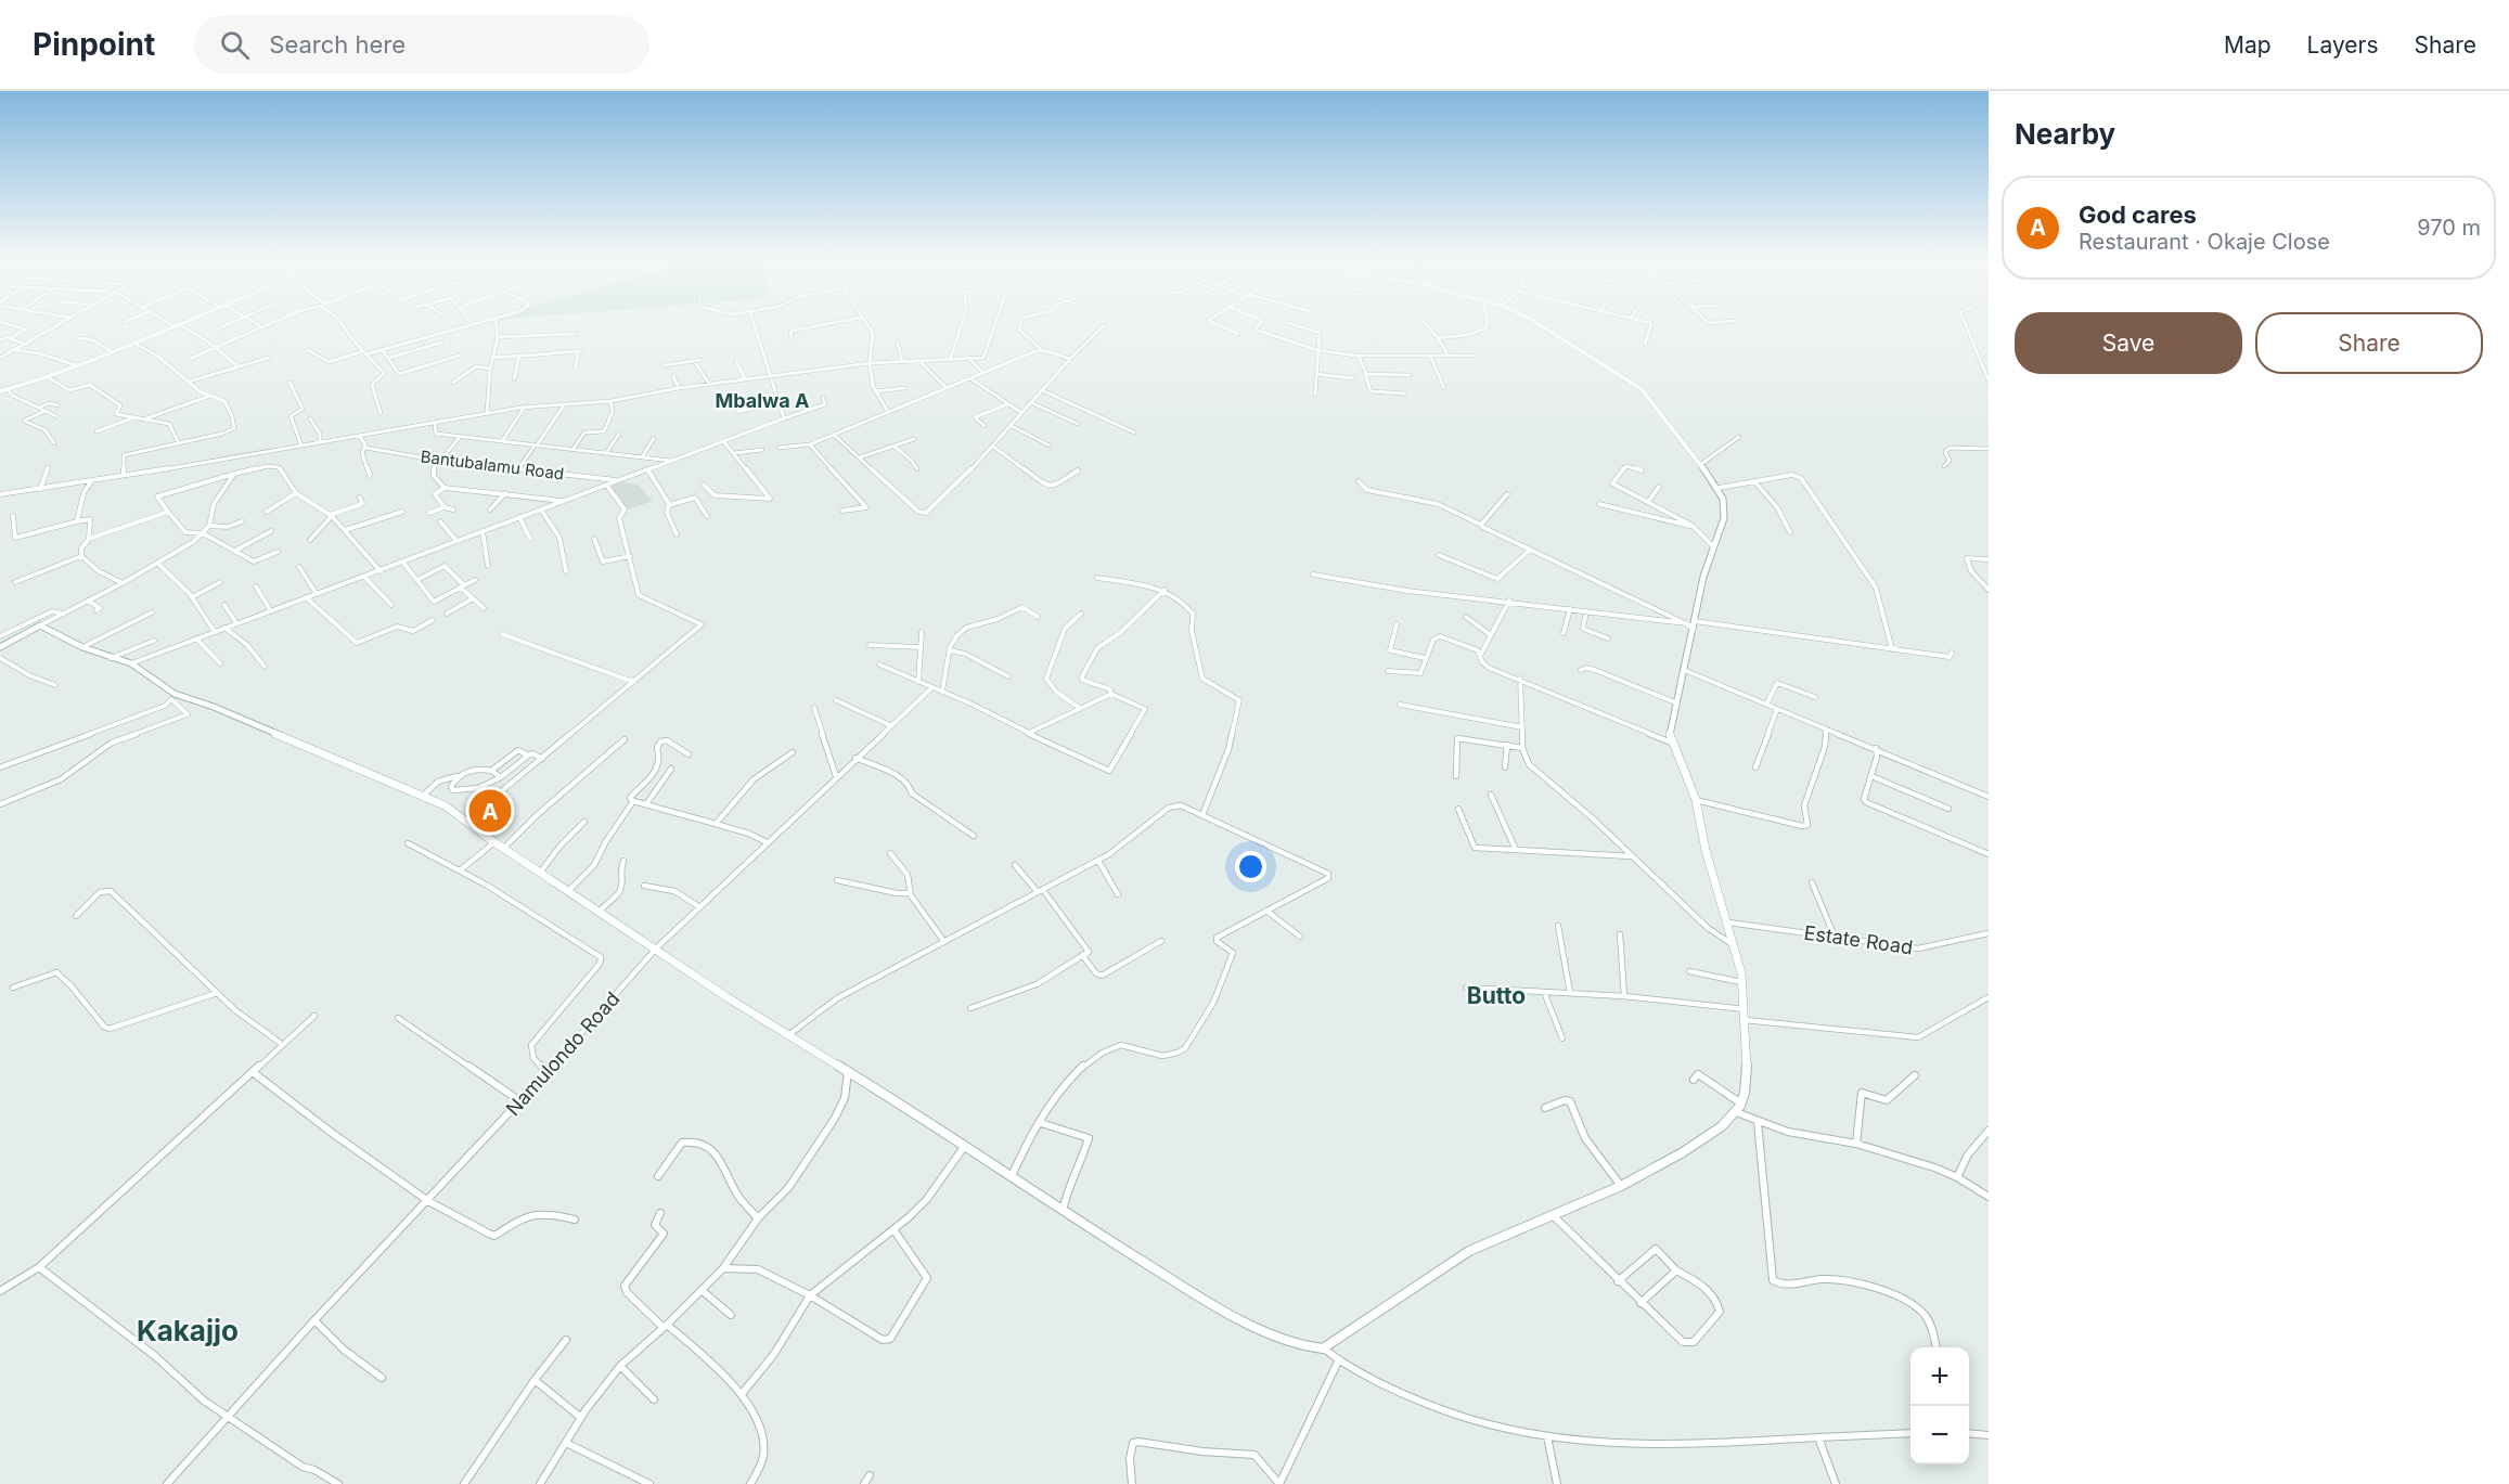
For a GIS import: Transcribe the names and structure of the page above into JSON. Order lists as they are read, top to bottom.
{
  "streets": {
    "street": ["Bantubalamu Road", "Estate Road", "Namulondo Road"]
  },
  "districts": ["Mbalwa A", "Butto", "Kakajjo"],
  "page": {
    "header": "Pinpoint",
    "search": "Search here",
    "nav": ["Map", "Layers", "Share"],
    "heading": "Nearby",
    "list": [
      {
        "mark": "A",
        "name": "God cares",
        "note": "Restaurant · Okaje Close",
        "value": "970 m"
      }
    ],
    "buttons": ["Save", "Share"],
    "pins": "A",
    "map_buttons": ["+", "−"]
  }
}
